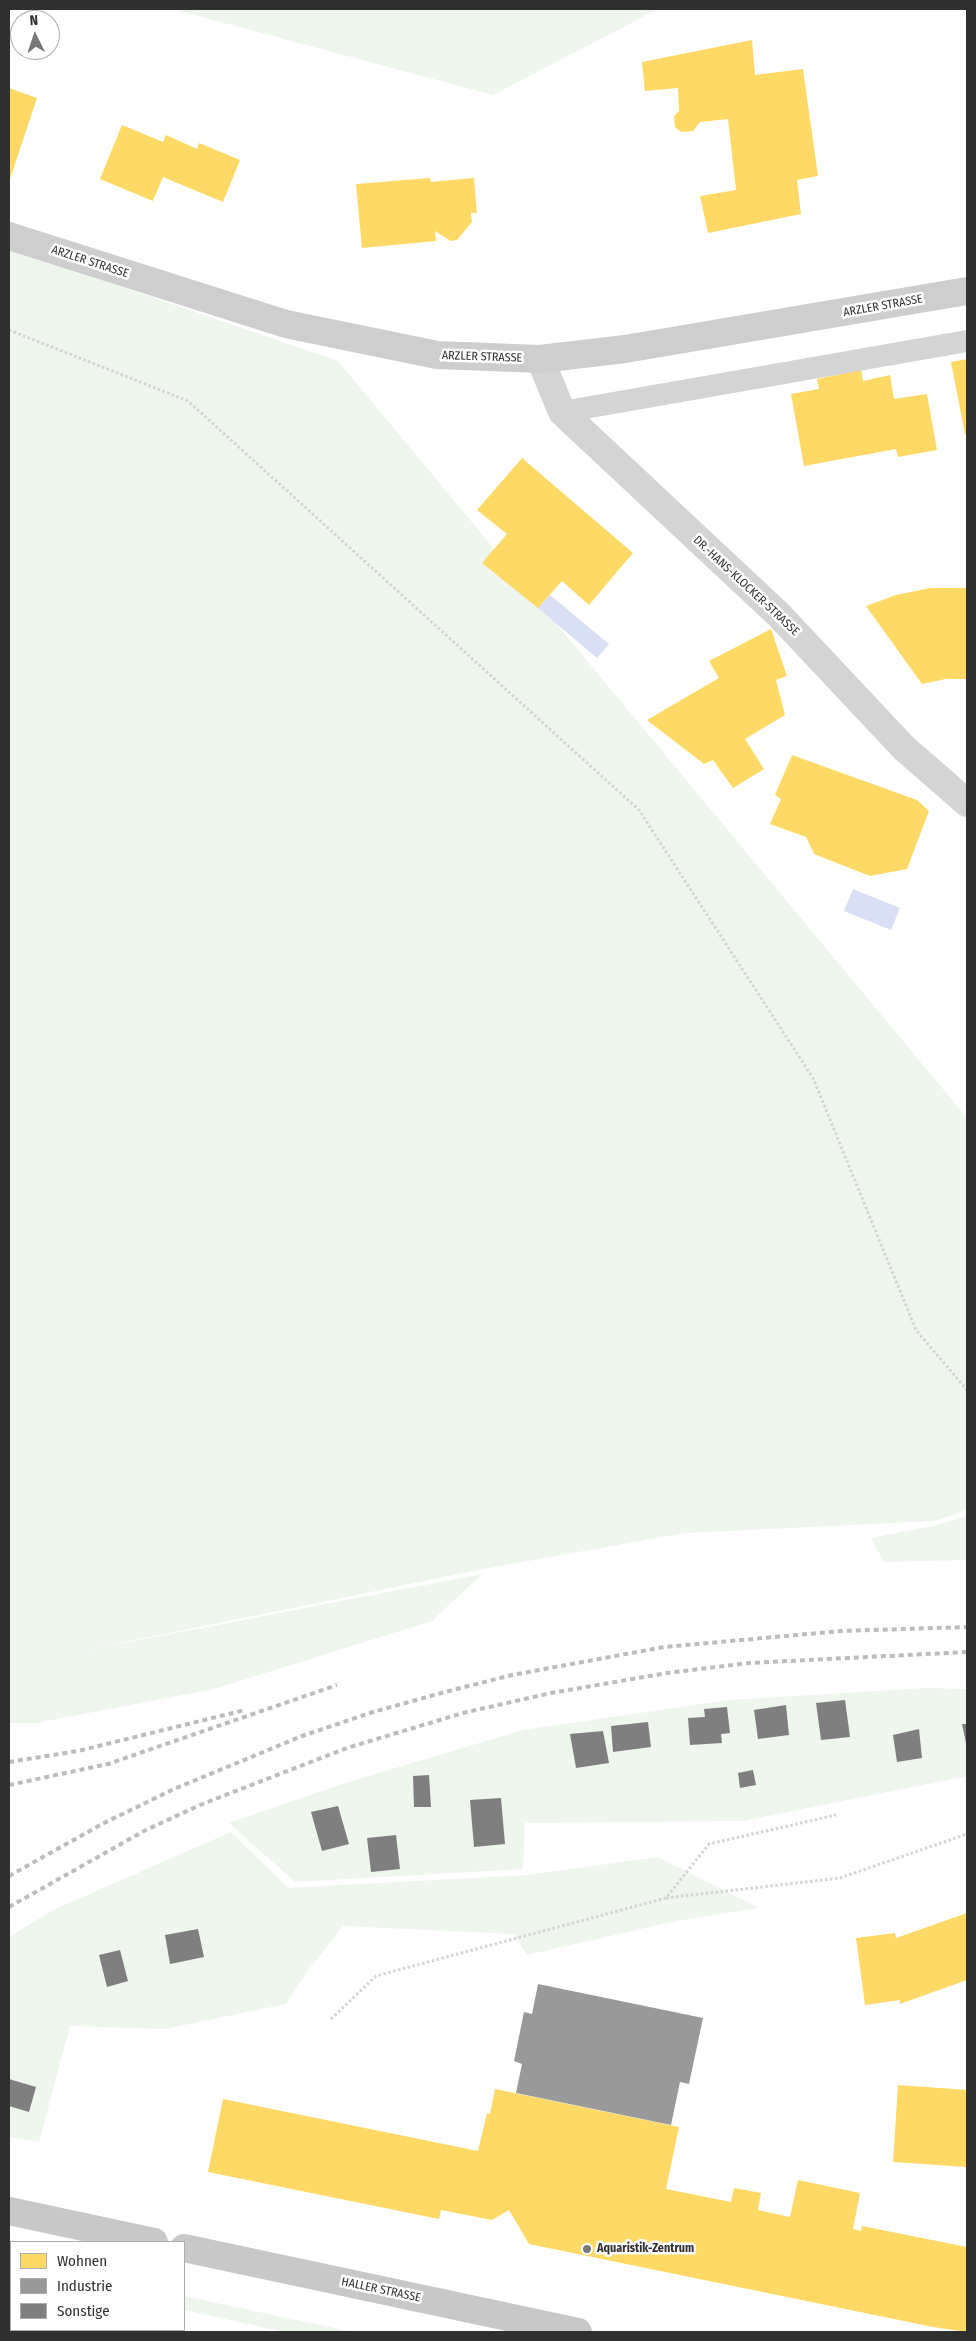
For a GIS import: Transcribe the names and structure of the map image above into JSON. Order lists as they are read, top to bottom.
{
  "streets": {
    "main road": ["ARZLER STRASSE", "HALLER STRASSE"],
    "street": ["DR.-HANS-KLOCKER-STRASSE"]
  },
  "crossings": [
    ["ARZLER STRASSE", "DR.-HANS-KLOCKER-STRASSE"]
  ],
  "places": ["Aquaristik-Zentrum"],
  "legend": ["Wohnen", "Industrie", "Sonstige"],
  "north": "top"
}
